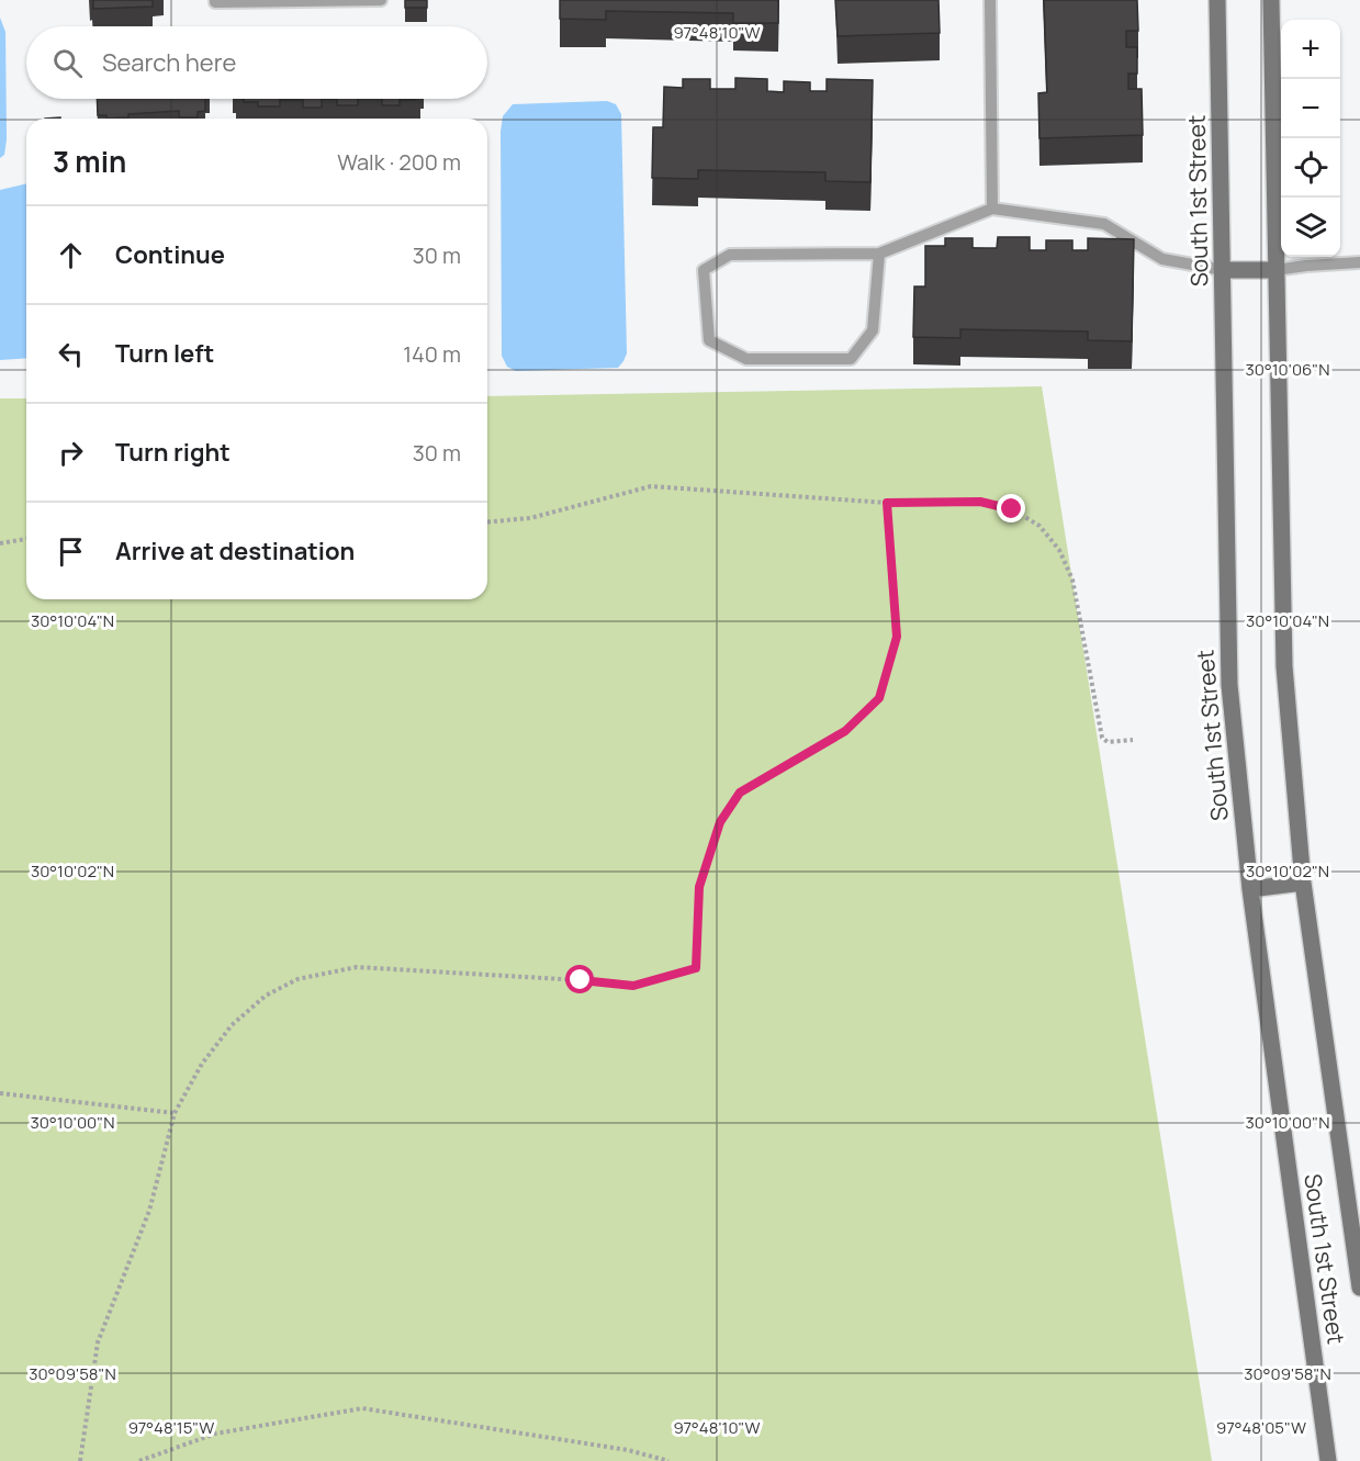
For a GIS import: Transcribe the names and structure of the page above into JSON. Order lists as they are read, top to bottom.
{
  "streets": {
    "main road": ["South 1st Street"]
  },
  "page": {
    "map_buttons": ["+", "−"],
    "search": "Search here",
    "heading": ["3 min", "Walk · 200 m"],
    "list": [
      ["Continue", "30 m"],
      ["Turn left", "140 m"],
      ["Turn right", "30 m"],
      "Arrive at destination"
    ]
  },
  "coordinates": [
    "97°48'10\"W",
    "30°10'06\"N",
    "30°10'04\"N",
    "30°10'02\"N",
    "30°10'00\"N",
    "30°09'58\"N",
    "97°48'15\"W",
    "97°48'05\"W"
  ]
}
